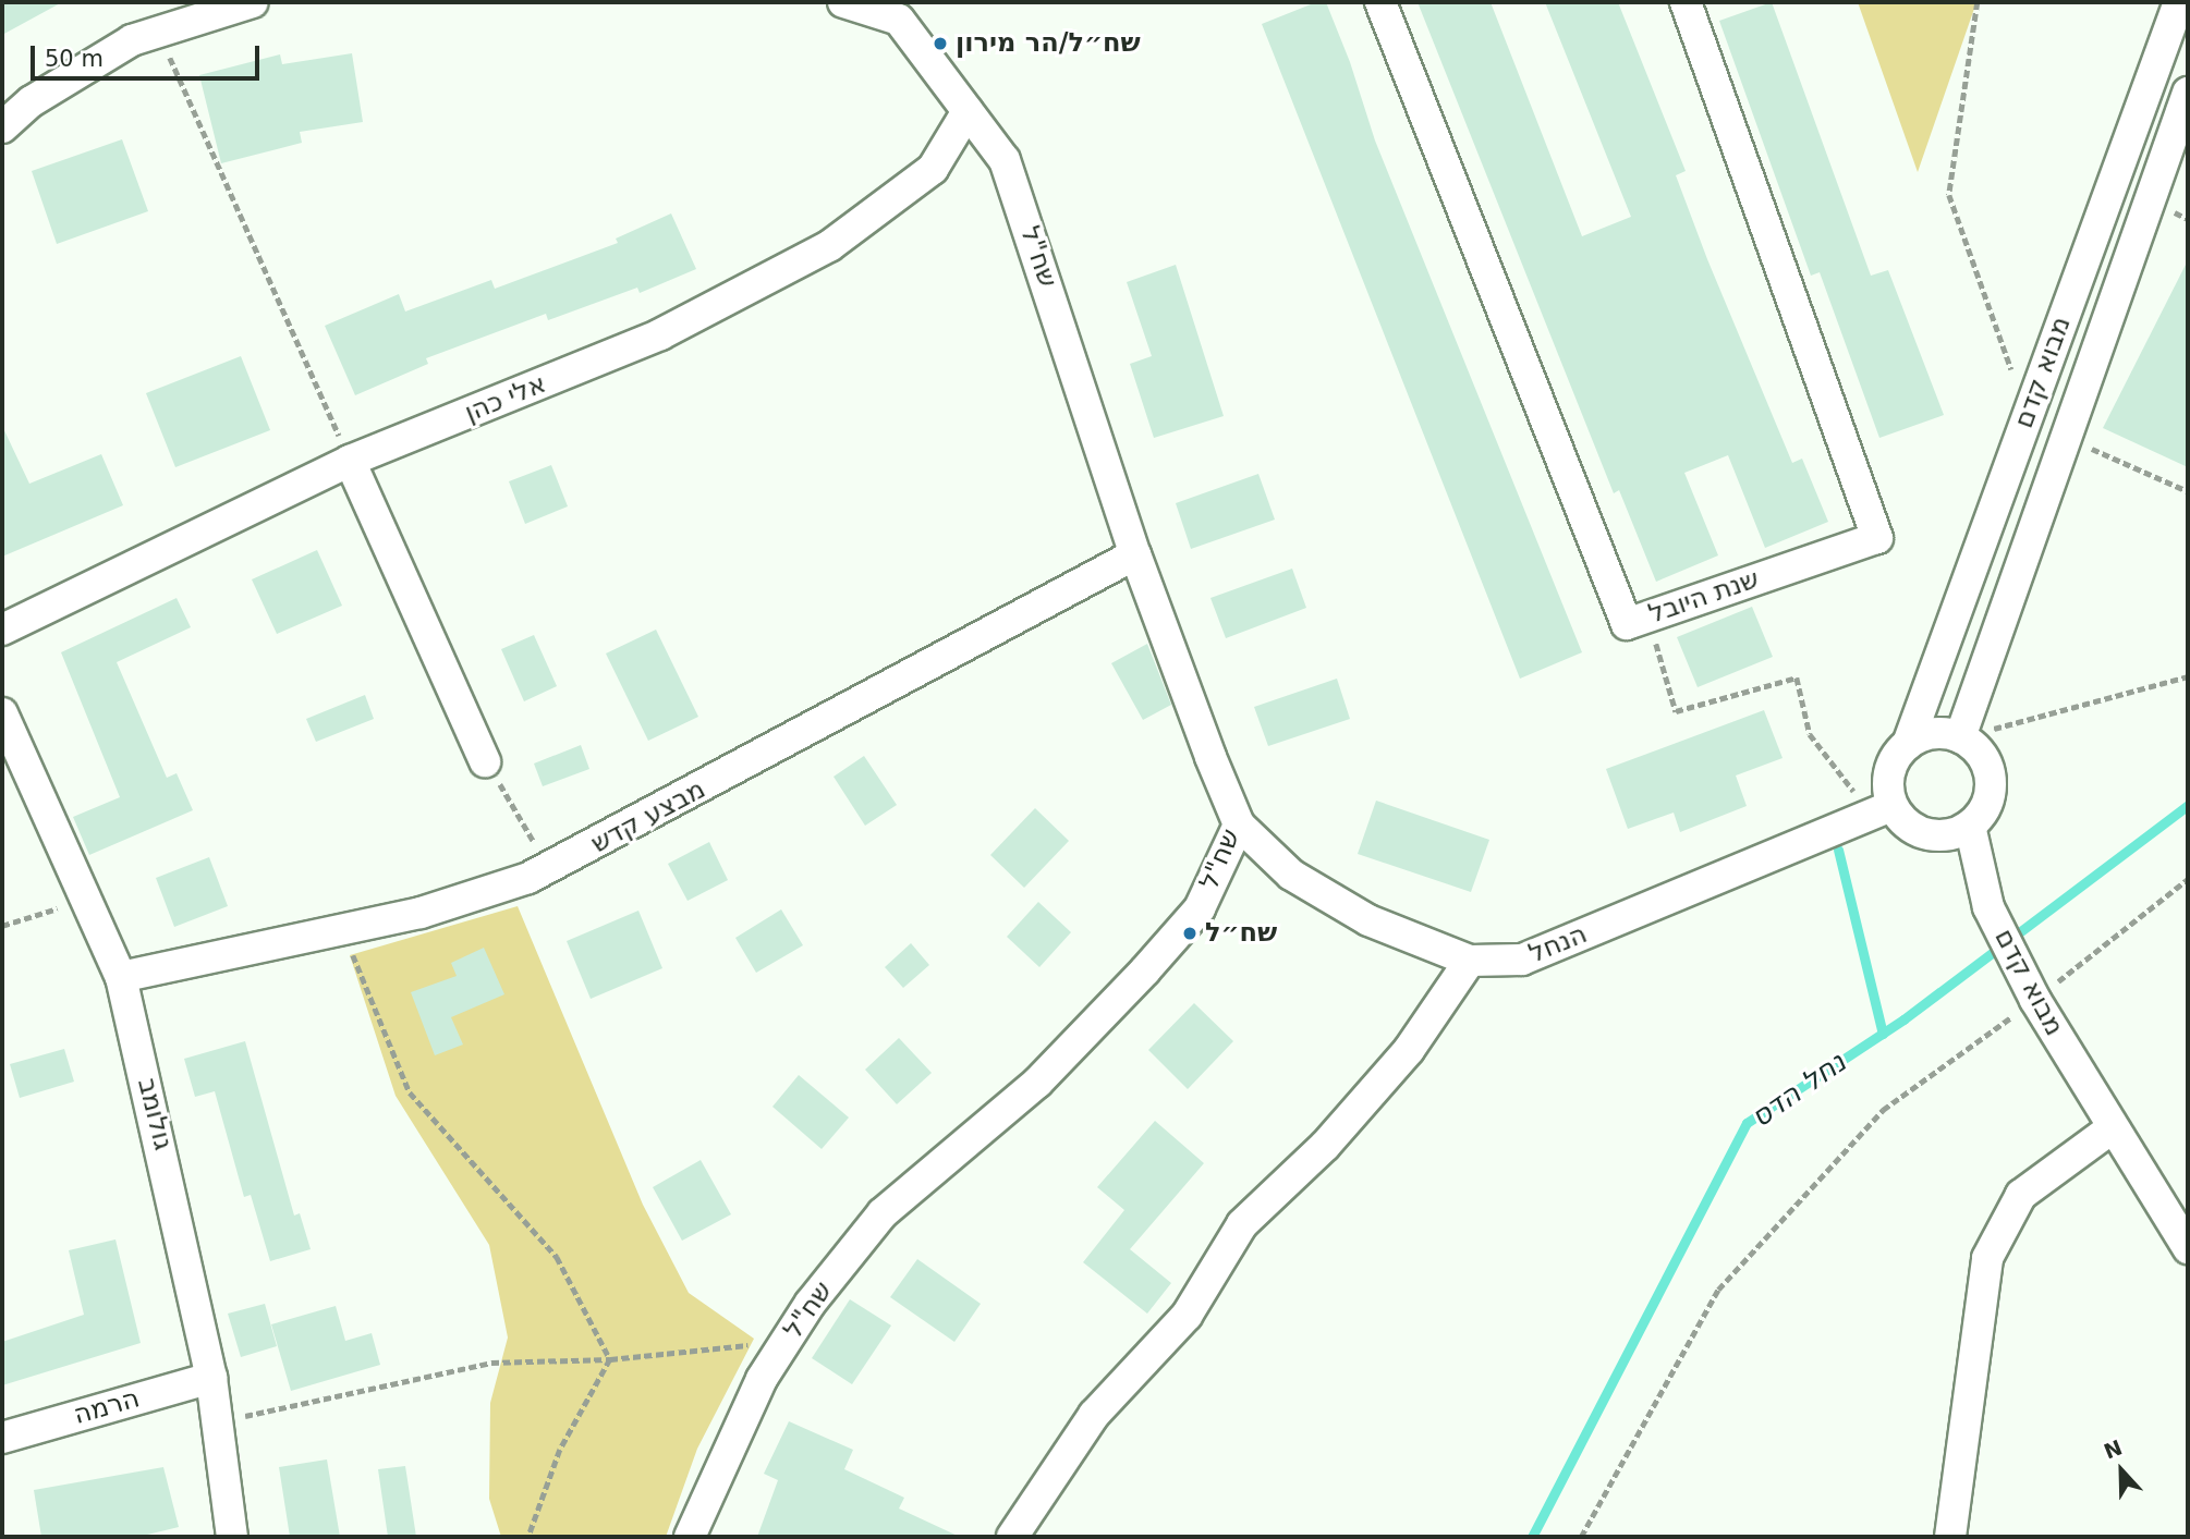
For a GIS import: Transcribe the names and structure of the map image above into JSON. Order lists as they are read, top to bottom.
{
  "streets": {
    "street": [
      "שח\"ל",
      "מבוא קדם",
      "אלי כהן",
      "שנת היובל",
      "מבצע קדש",
      "הנחל",
      "גולומב",
      "הרמה"
    ]
  },
  "crossings": [
    ["שח\"ל", "אלי כהן"],
    ["שח\"ל", "מבצע קדש"],
    ["שח\"ל", "הנחל"],
    ["מבוא קדם", "הנחל"],
    ["מבצע קדש", "גולומב"],
    ["גולומב", "הרמה"]
  ],
  "water": ["נחל הדס"],
  "places": ["שח״ל/הר מירון", "שח״ל"],
  "scale_bar": "50 m",
  "north": "top"
}
